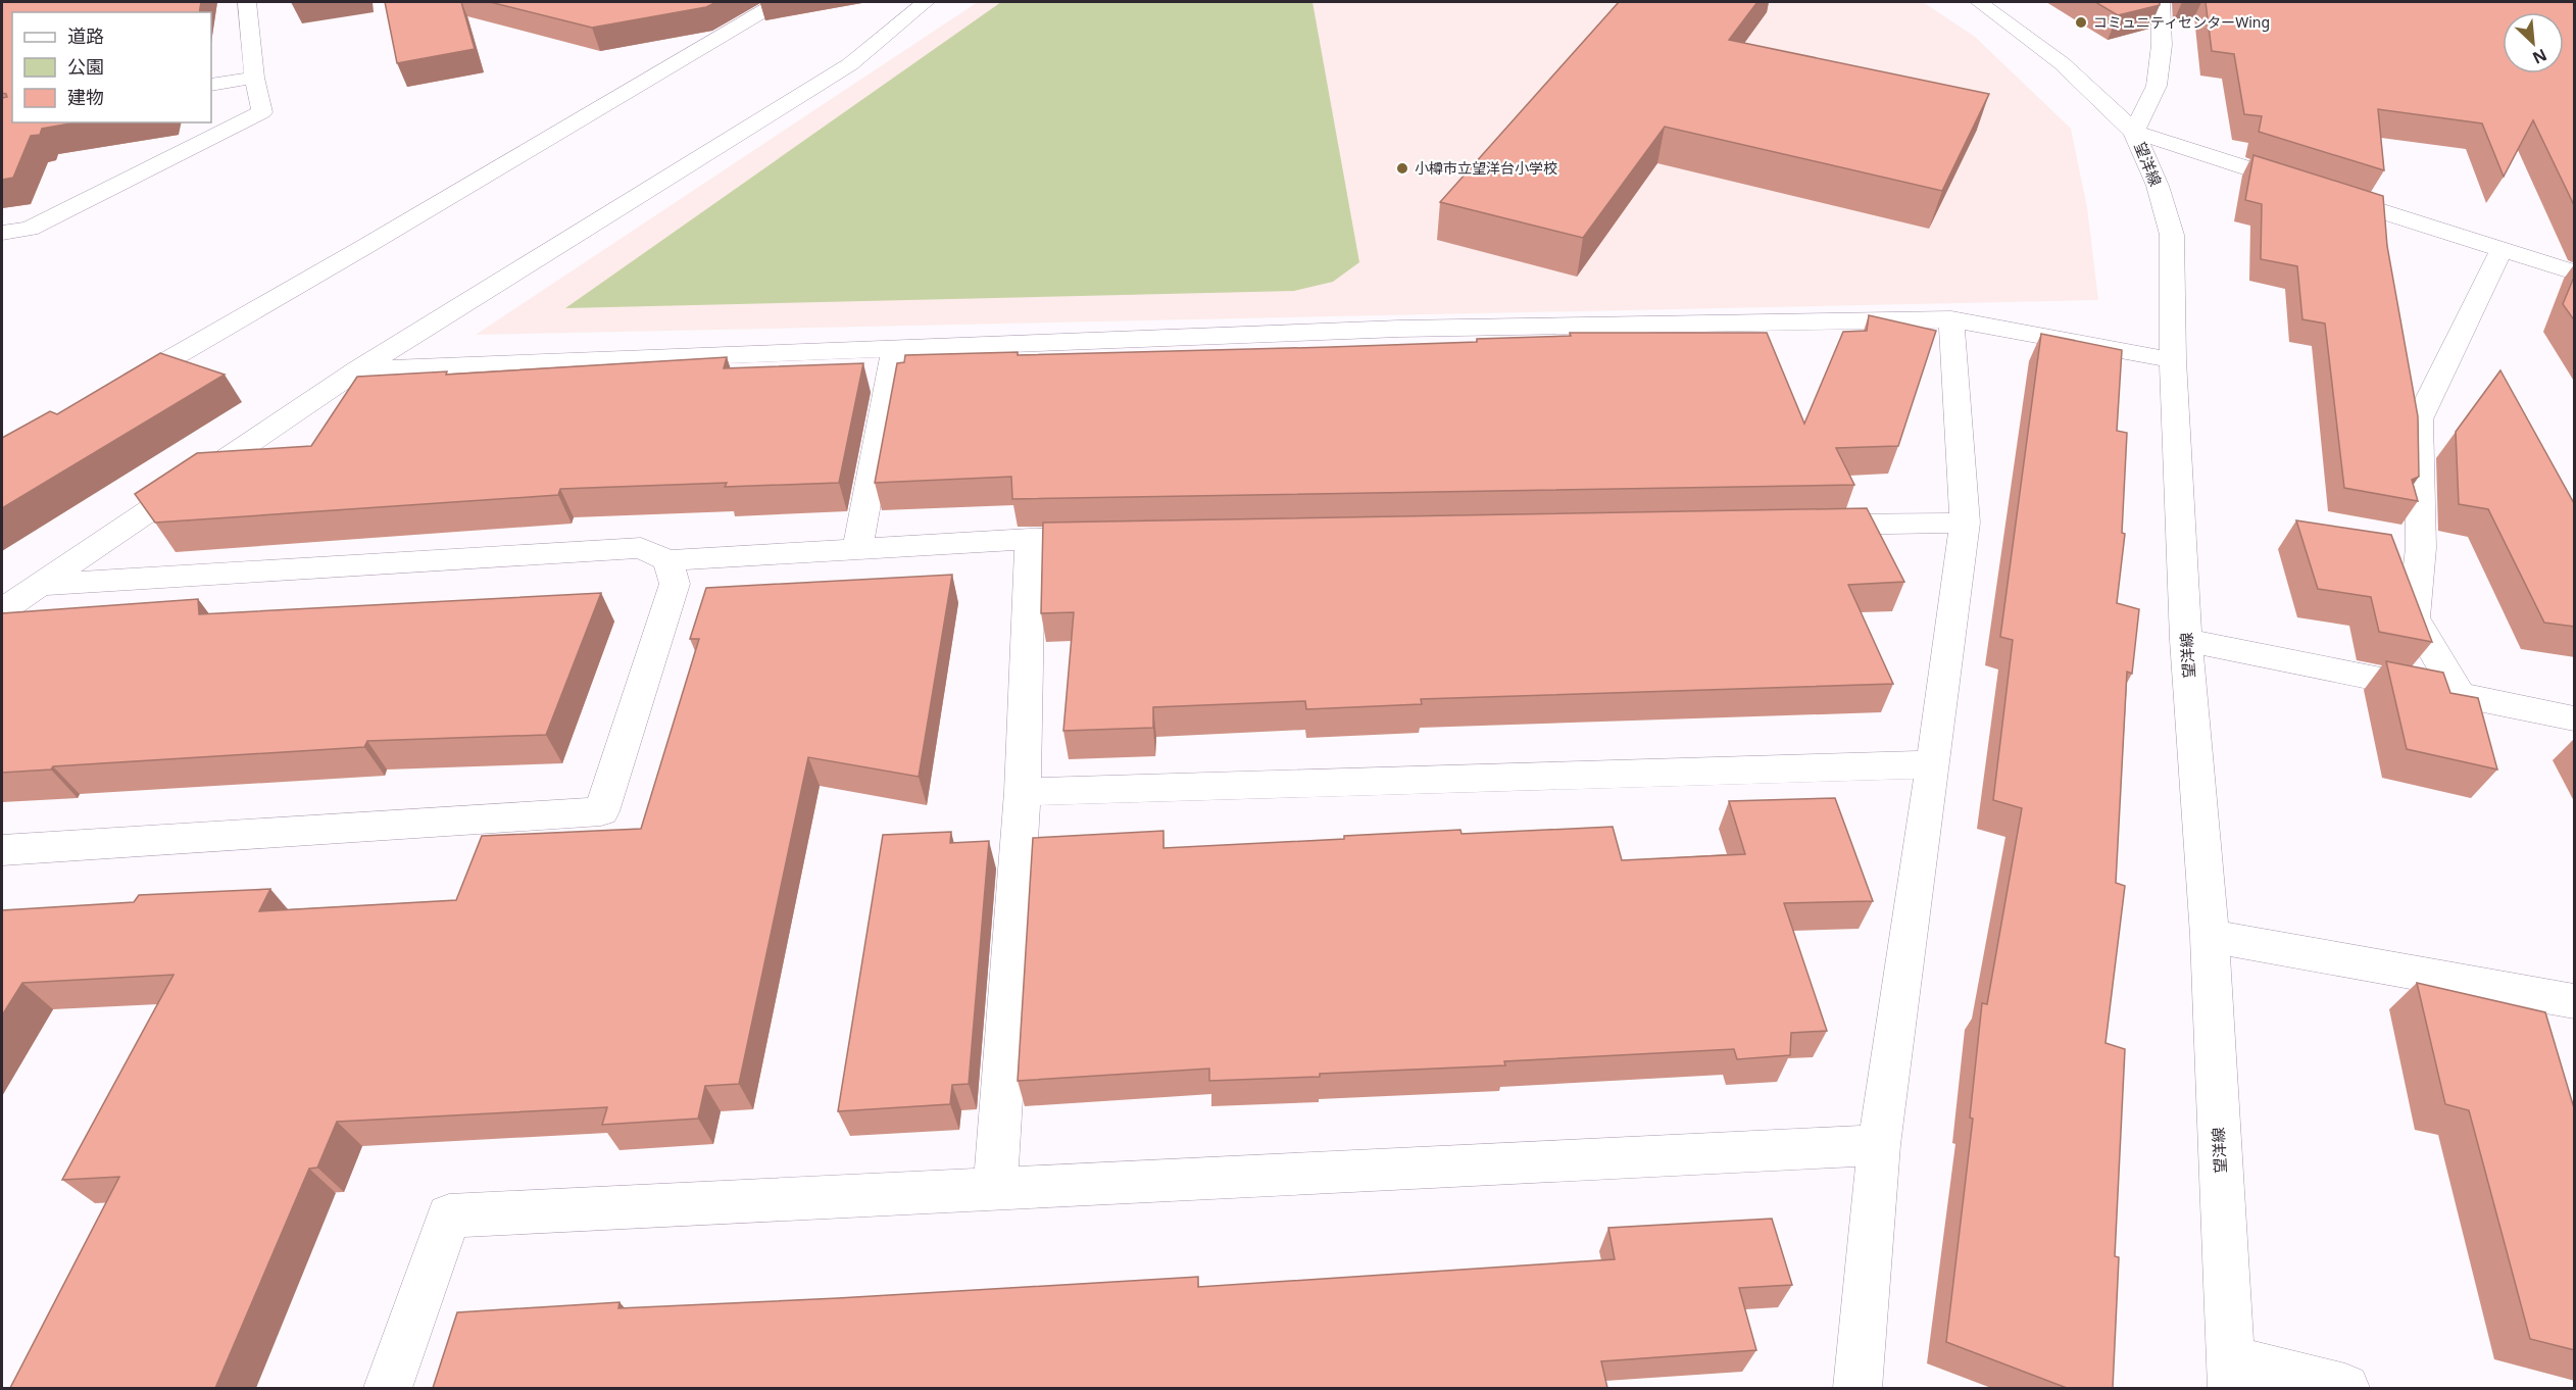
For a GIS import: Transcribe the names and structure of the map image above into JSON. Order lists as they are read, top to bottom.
{
  "streets": {
    "street": ["望洋線"]
  },
  "places": ["コミュニティセンターWing", "小樽市立望洋台小学校"],
  "legend": ["道路", "公園", "建物"],
  "north": "bottom right"
}
